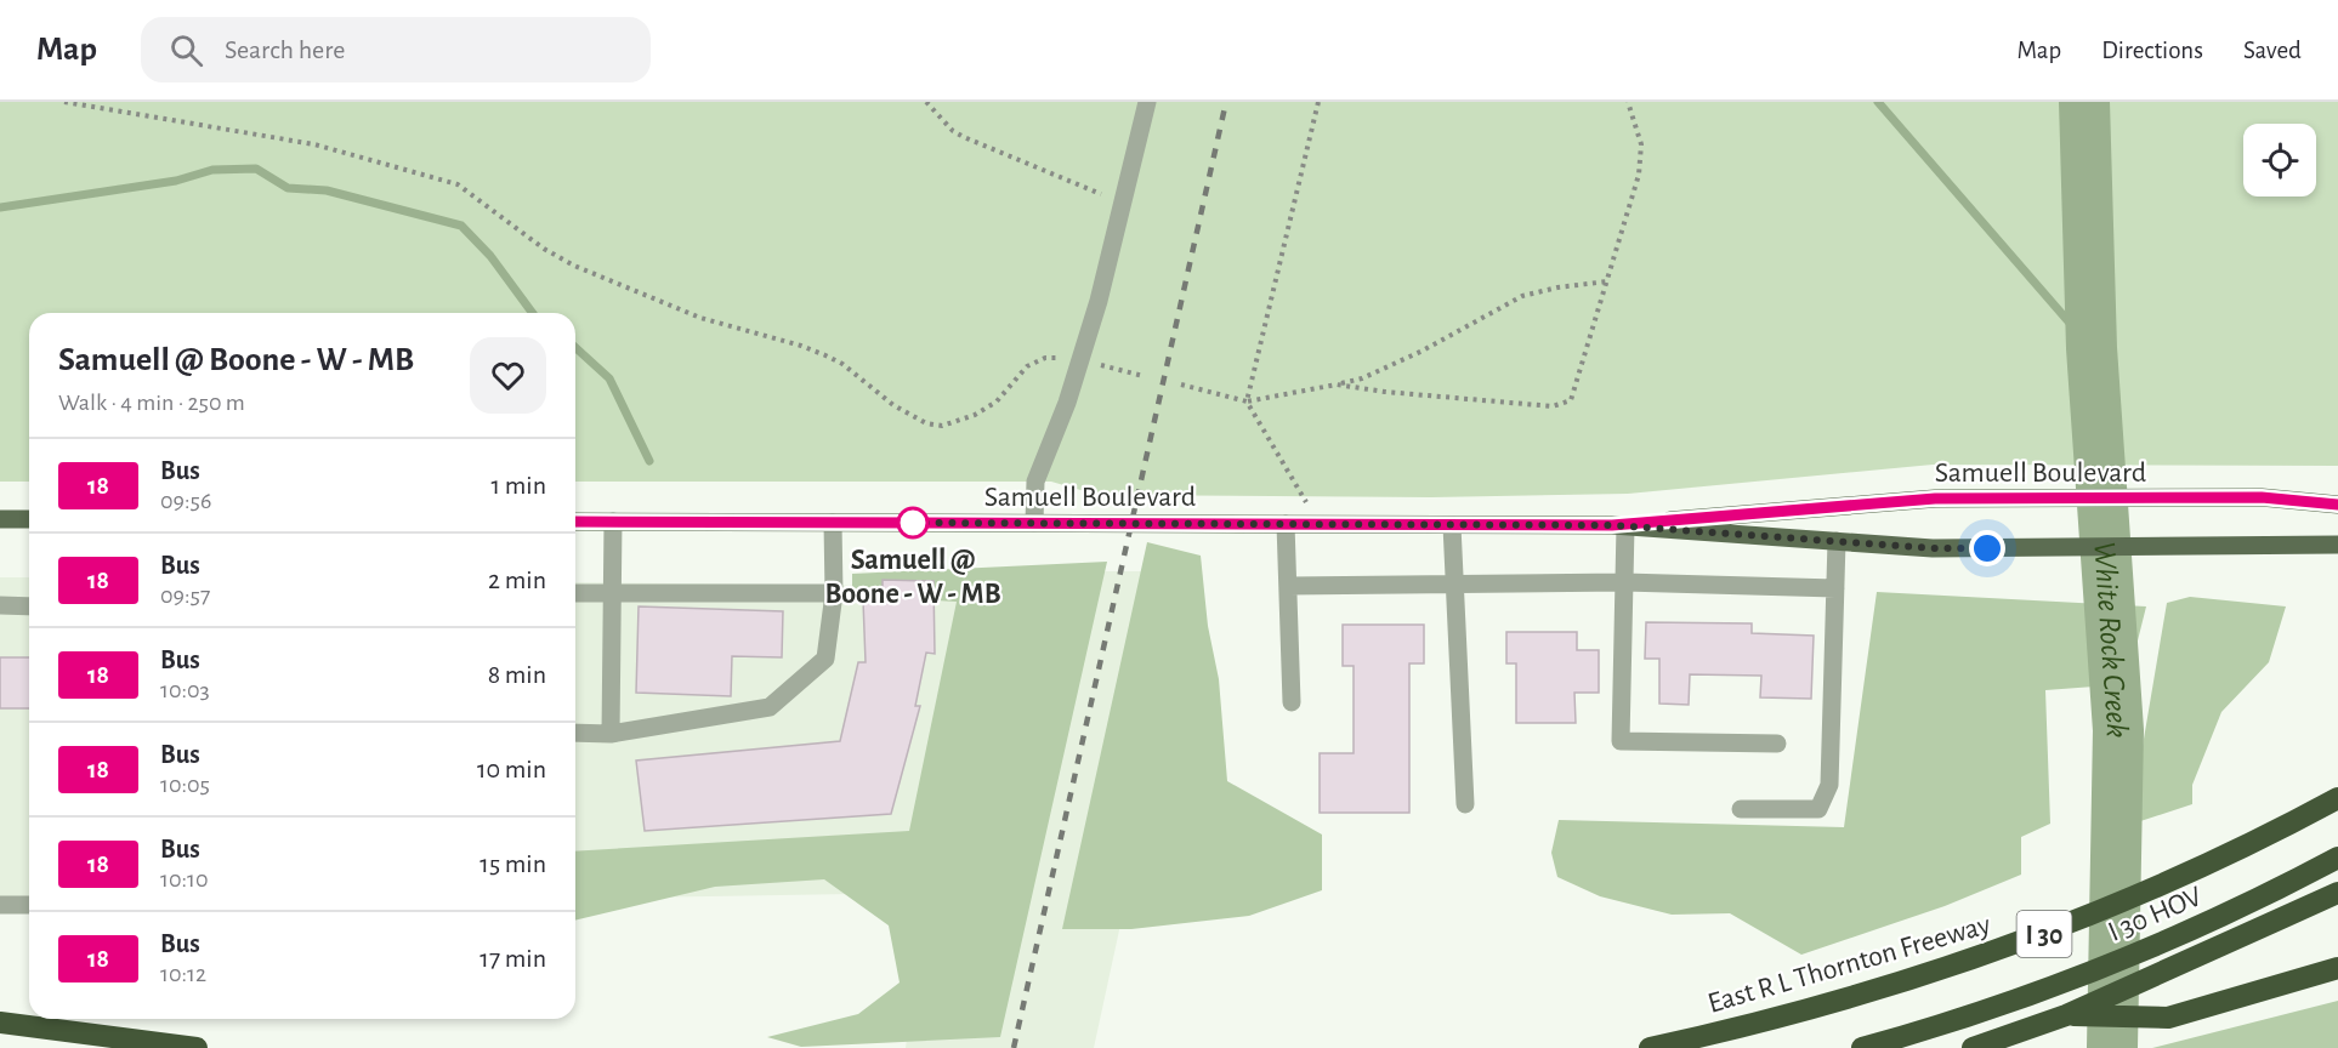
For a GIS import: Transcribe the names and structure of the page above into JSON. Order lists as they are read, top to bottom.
{
  "streets": {
    "highway": ["I 30 HOV", "I 30", "East R L Thornton Freeway"],
    "main road": ["Samuell Boulevard"]
  },
  "water": ["White Rock Creek"],
  "places": ["Samuell @ Boone - W - MB"],
  "lines": ["bus line 18"],
  "page": {
    "header": "Map",
    "search": "Search here",
    "nav": ["Map", "Directions", "Saved"],
    "heading": ["Samuell @ Boone - W - MB", "Walk · 4 min · 250 m"],
    "list": [
      {
        "mark": "18",
        "name": "Bus",
        "note": "09:56",
        "value": "1 min"
      },
      {
        "mark": "18",
        "name": "Bus",
        "note": "09:57",
        "value": "2 min"
      },
      {
        "mark": "18",
        "name": "Bus",
        "note": "10:03",
        "value": "8 min"
      },
      {
        "mark": "18",
        "name": "Bus",
        "note": "10:05",
        "value": "10 min"
      },
      {
        "mark": "18",
        "name": "Bus",
        "note": "10:10",
        "value": "15 min"
      },
      {
        "mark": "18",
        "name": "Bus",
        "note": "10:12",
        "value": "17 min"
      }
    ]
  }
}
